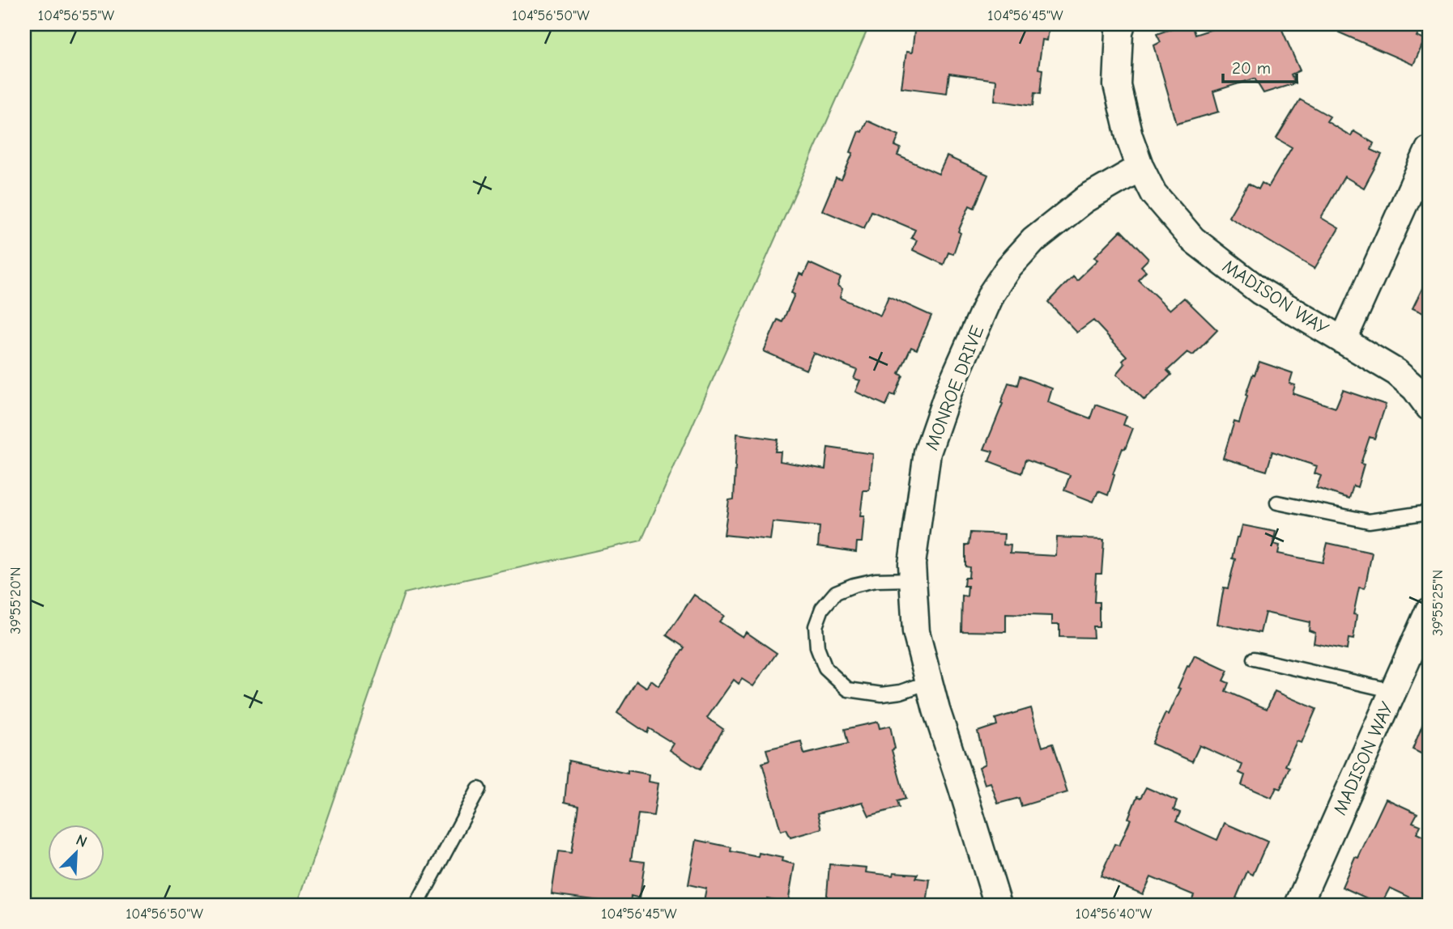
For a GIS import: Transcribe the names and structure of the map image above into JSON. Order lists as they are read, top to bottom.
{
  "streets": {
    "street": ["MADISON WAY", "MONROE DRIVE"]
  },
  "crossings": [
    ["MADISON WAY", "MONROE DRIVE"]
  ],
  "scale_bar": "20 m",
  "north": "top right",
  "coordinates": [
    "104°56'55\"W",
    "104°56'50\"W",
    "104°56'45\"W",
    "39°55'20\"N",
    "39°55'25\"N",
    "104°56'40\"W"
  ]
}
